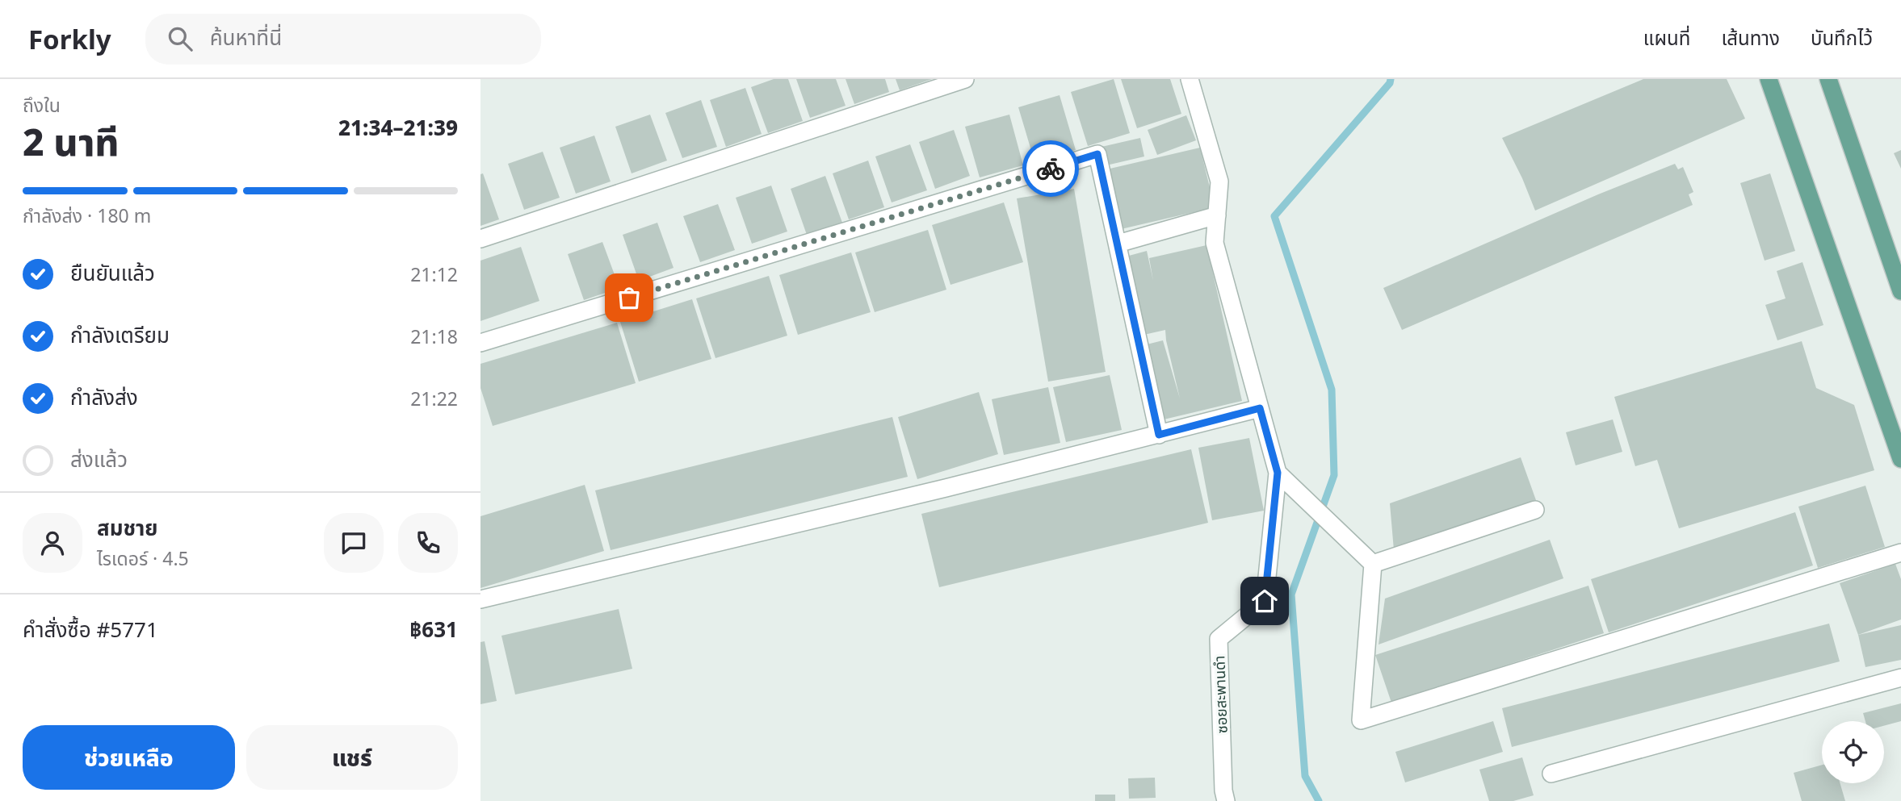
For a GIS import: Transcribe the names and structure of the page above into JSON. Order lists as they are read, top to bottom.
{
  "streets": {
    "street": ["ซอยสะพานดำ"]
  },
  "page": {
    "header": "Forkly",
    "search": "ค้นหาที่นี่",
    "nav": ["แผนที่", "เส้นทาง", "บันทึกไว้"],
    "heading": ["2 นาที", "ถึงใน", "21:34–21:39"],
    "panel": [
      "สมชาย",
      "ไรเดอร์ · 4.5",
      "คำสั่งซื้อ #5771",
      "฿631"
    ],
    "bar": "กำลังส่ง · 180 m",
    "list": [
      ["ยืนยันแล้ว", "21:12"],
      ["กำลังเตรียม", "21:18"],
      ["กำลังส่ง", "21:22"],
      "ส่งแล้ว"
    ],
    "buttons": ["ช่วยเหลือ", "แชร์"]
  }
}
